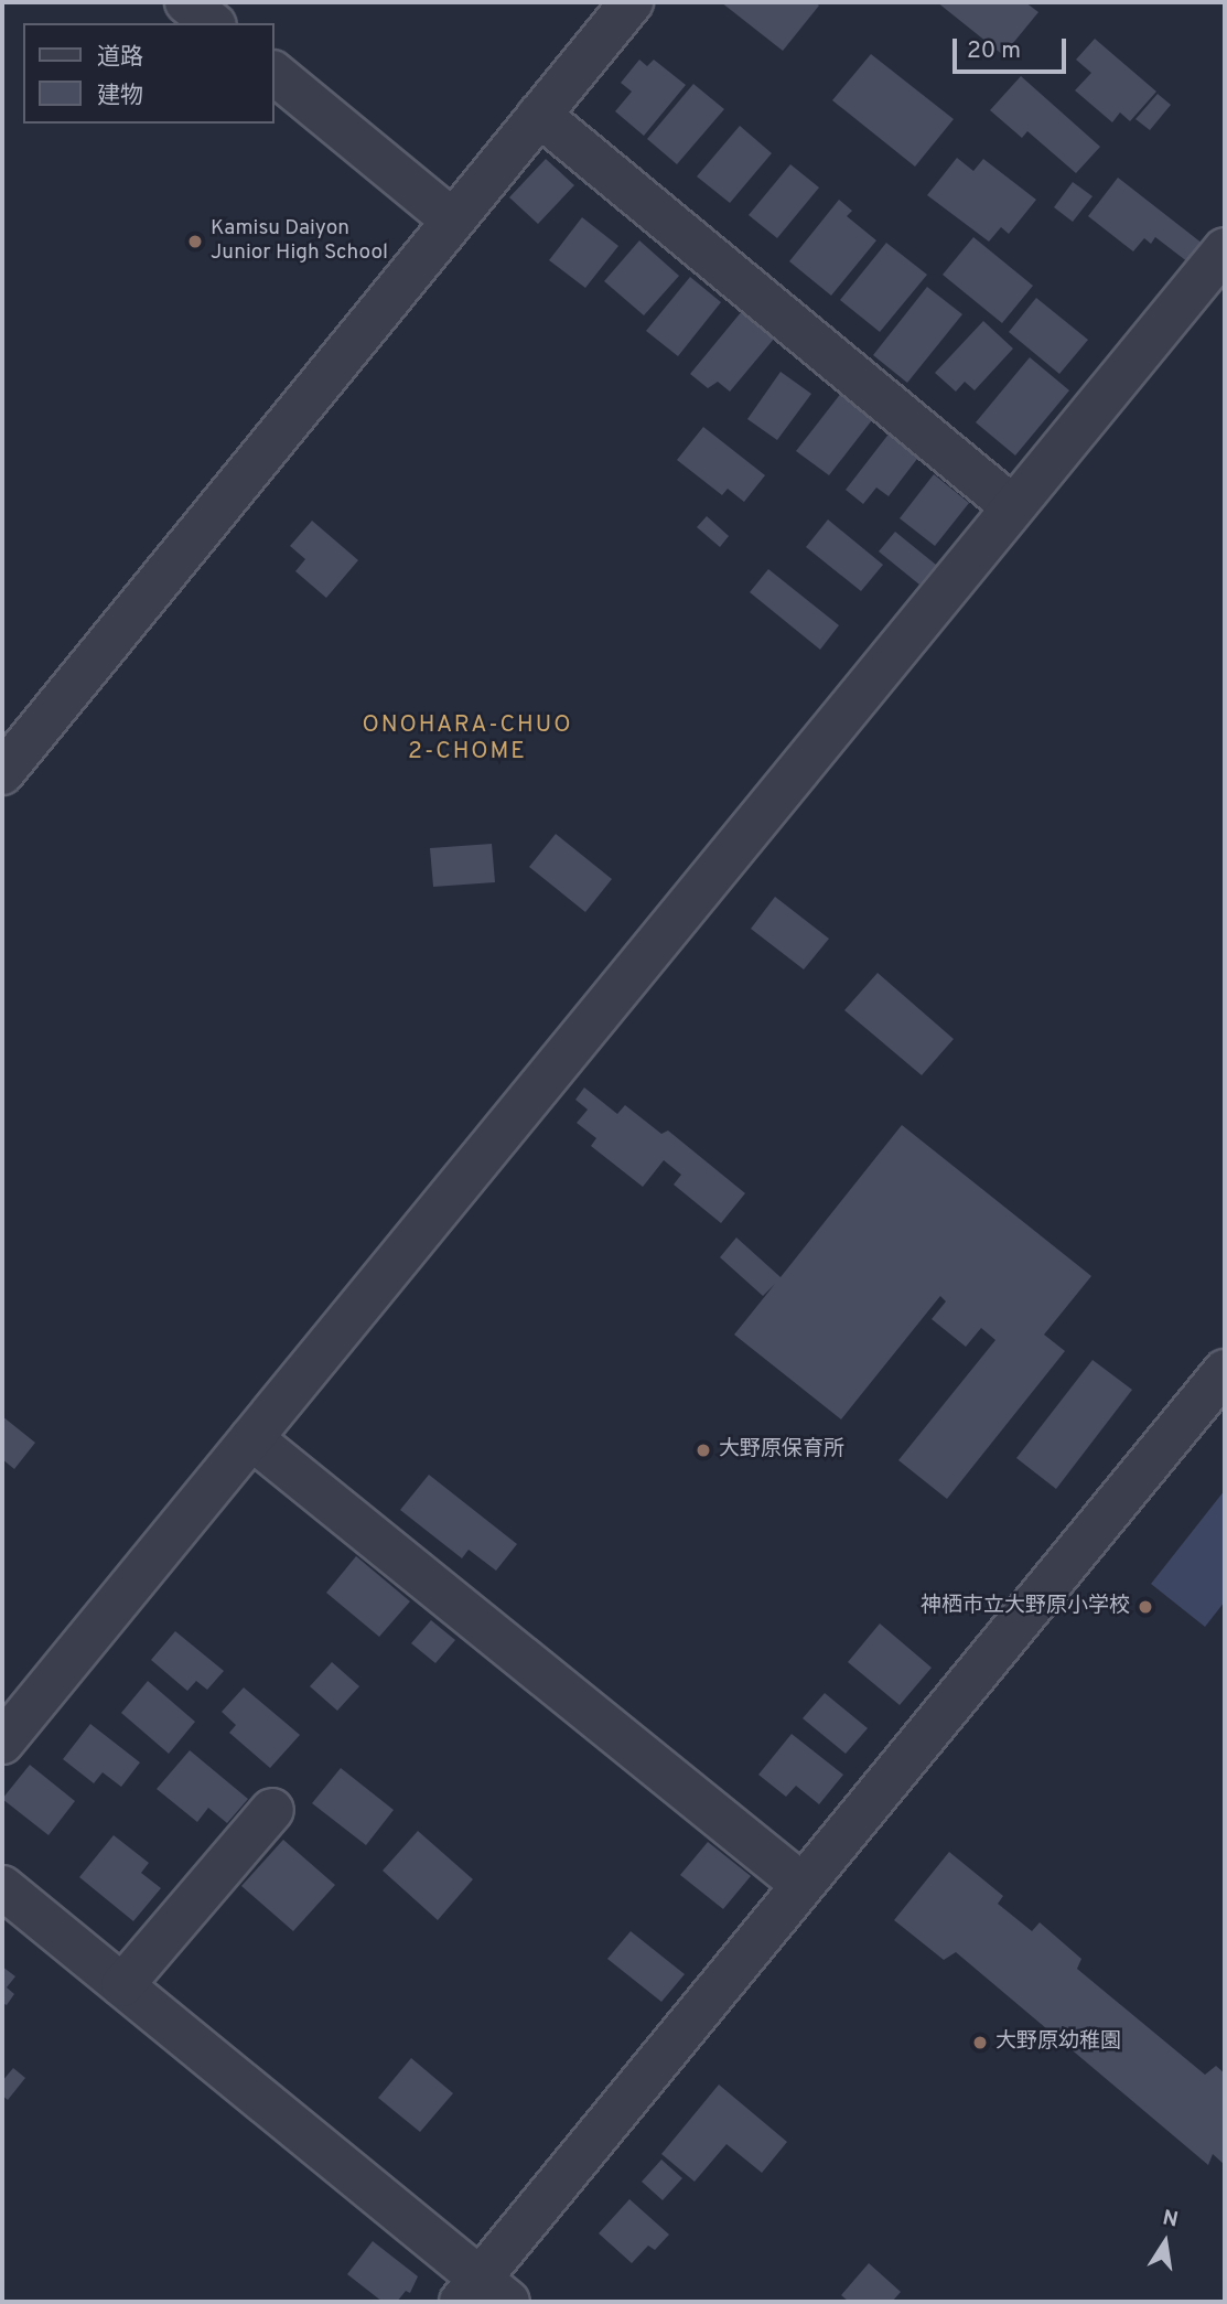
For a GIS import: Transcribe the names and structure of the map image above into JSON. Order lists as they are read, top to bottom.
{
  "districts": ["ONOHARA-CHUO 2-CHOME"],
  "places": [
    "Kamisu Daiyon Junior High School",
    "大野原保育所",
    "神栖市立大野原小学校",
    "大野原幼稚園"
  ],
  "legend": ["道路", "建物"],
  "scale_bar": "20 m",
  "north": "top"
}
